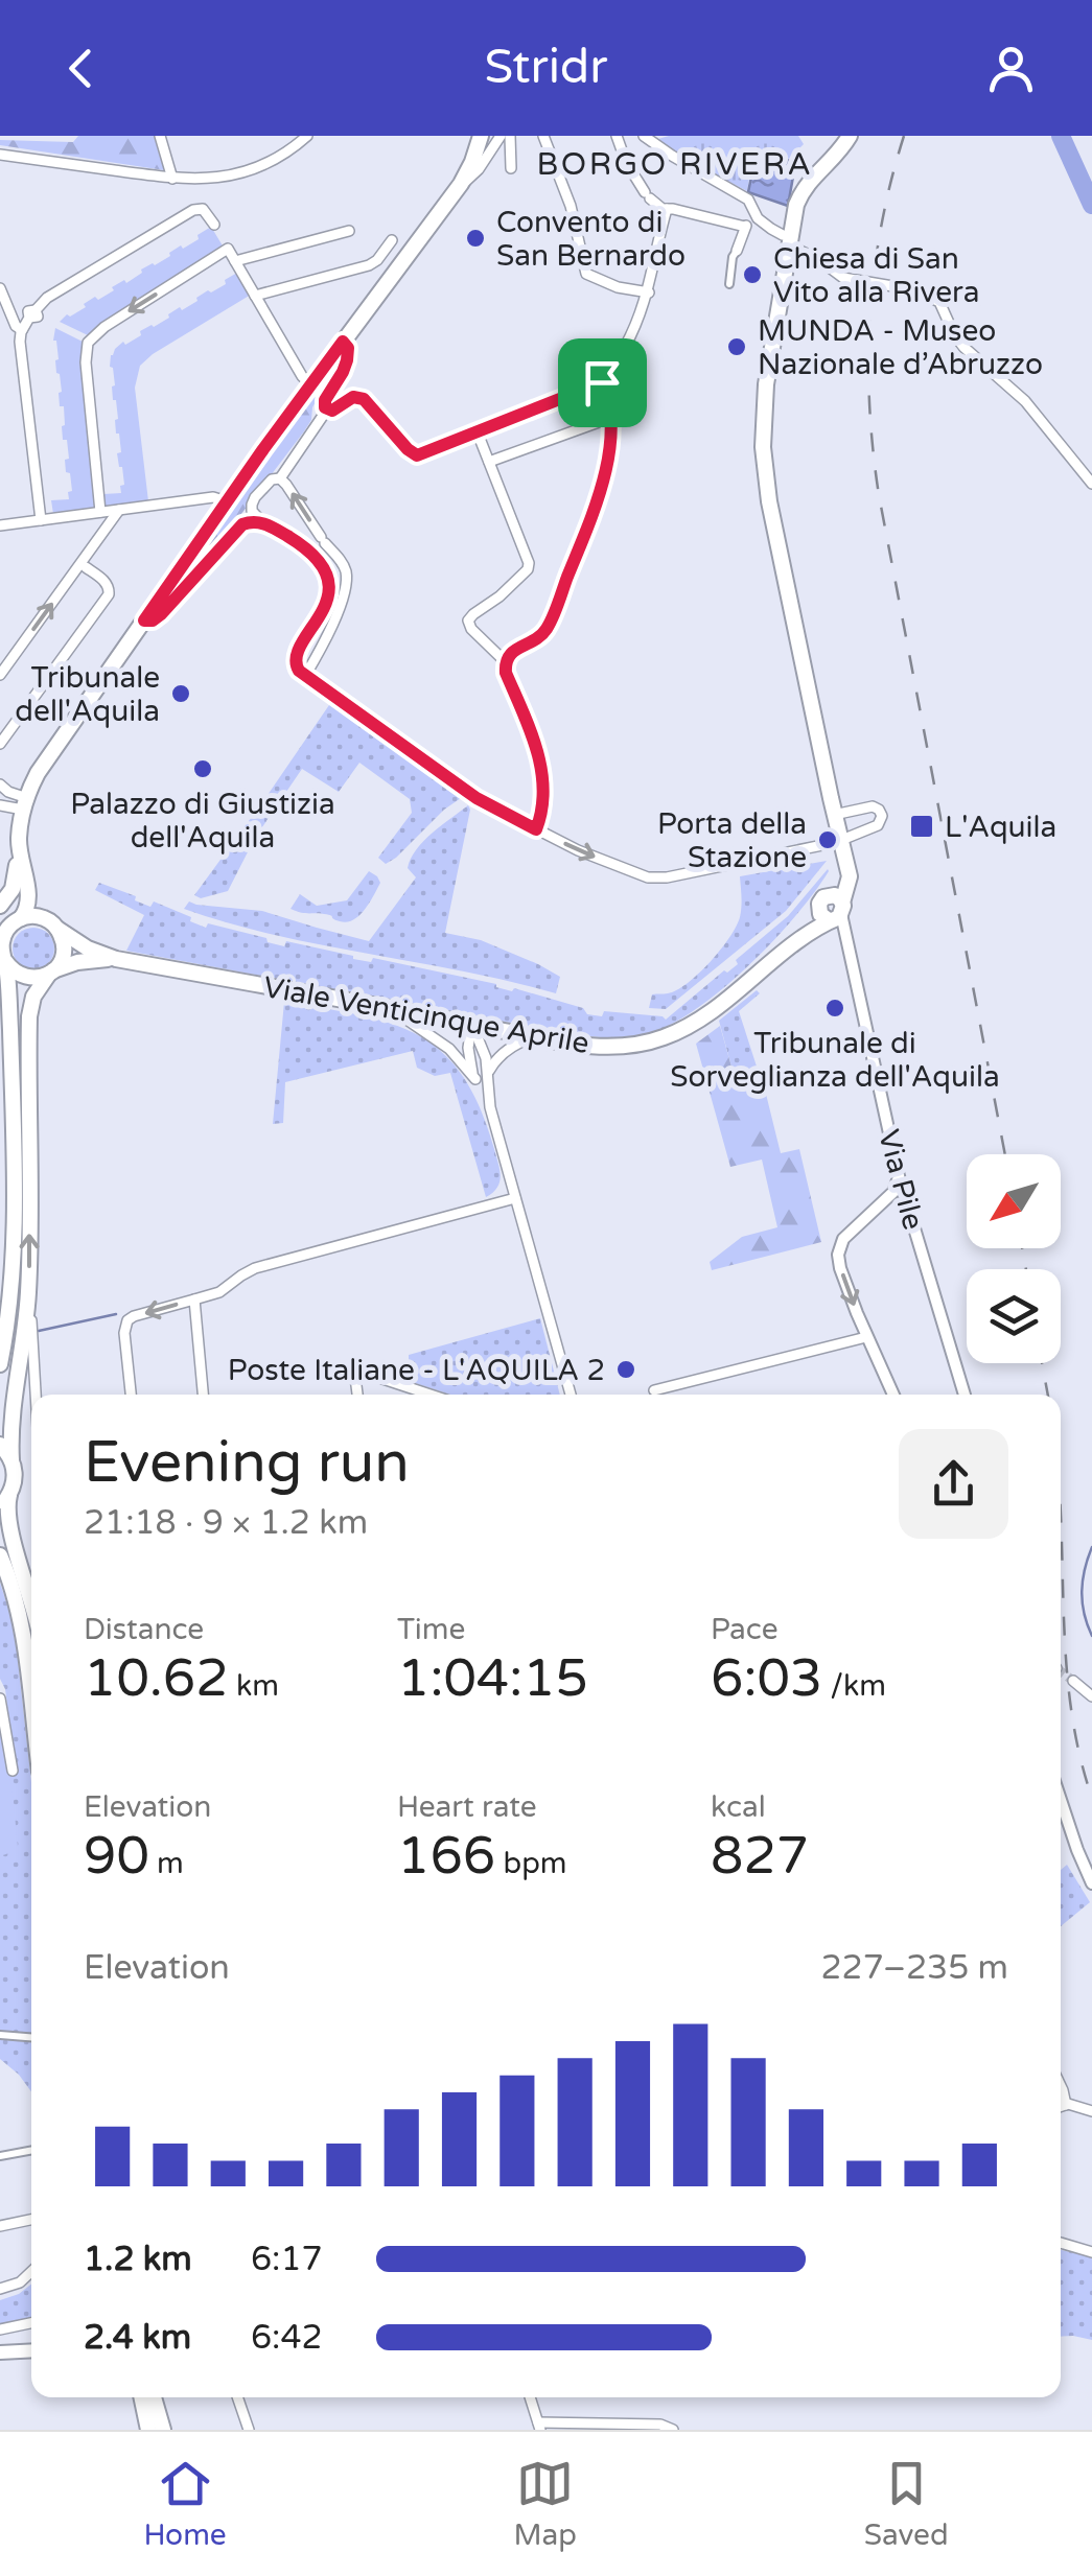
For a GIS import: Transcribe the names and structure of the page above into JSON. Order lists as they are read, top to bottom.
{
  "streets": {
    "main road": ["Viale Venticinque Aprile"],
    "street": ["Via Pile"]
  },
  "crossings": [
    ["Viale Venticinque Aprile", "Via Pile"]
  ],
  "districts": ["BORGO RIVERA"],
  "places": {
    "other": [
      "Convento di San Bernardo",
      "Chiesa di San Vito alla Rivera",
      "MUNDA - Museo Nazionale d’Abruzzo",
      "Tribunale dell'Aquila",
      "Palazzo di Giustizia dell'Aquila",
      "Porta della Stazione",
      "Tribunale di Sorveglianza dell'Aquila",
      "Poste Italiane - L'AQUILA 2"
    ],
    "transit": ["L'Aquila"]
  },
  "north": "bottom left",
  "page": {
    "header": "Stridr",
    "heading": ["Evening run", "21:18 · 9 × 1.2 km"],
    "stats": [
      ["Distance", "10.62 km"],
      ["Time", "1:04:15"],
      ["Pace", "6:03 /km"],
      ["Elevation", "90 m"],
      ["Heart rate", "166 bpm"],
      ["kcal", "827"]
    ],
    "chart": ["Elevation", "227–235 m"],
    "list": [
      {
        "name": "1.2 km",
        "note": "6:17"
      },
      {
        "name": "2.4 km",
        "note": "6:42"
      }
    ],
    "tabs": ["Home", "Map", "Saved"]
  }
}
